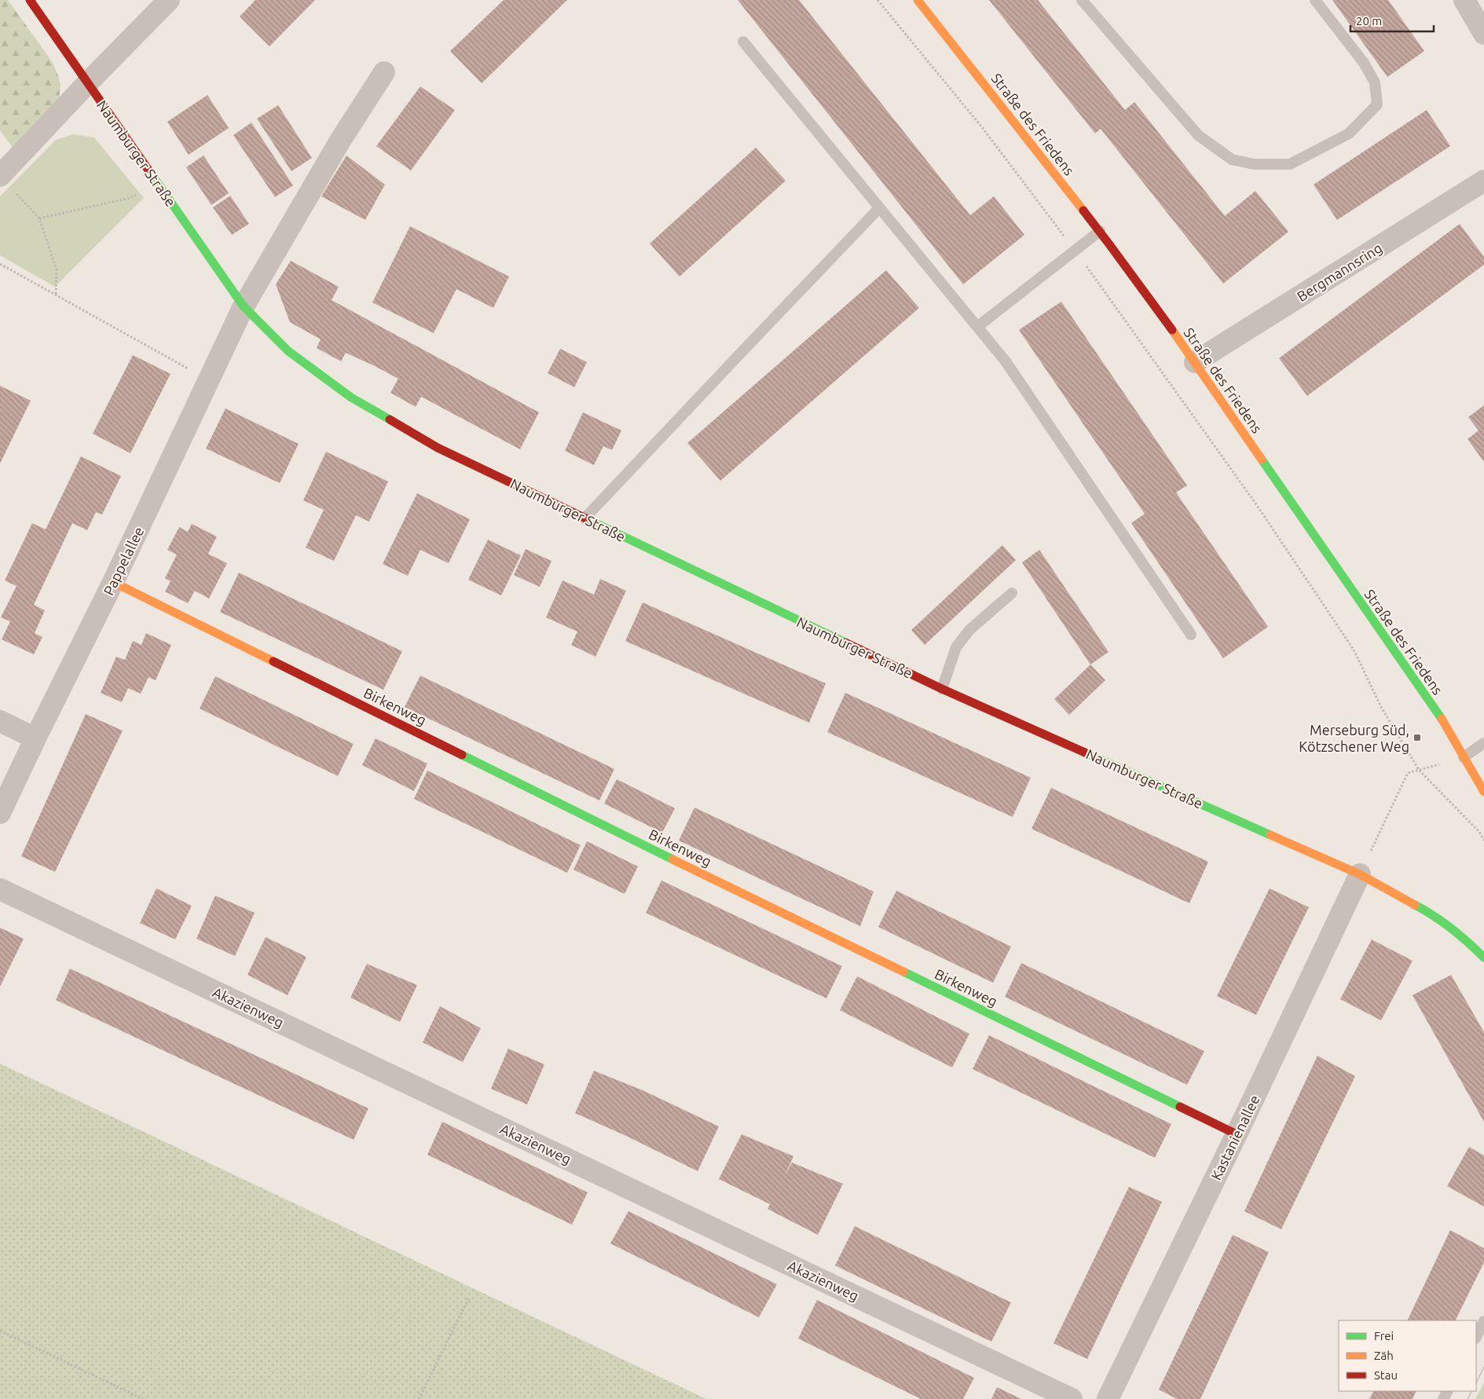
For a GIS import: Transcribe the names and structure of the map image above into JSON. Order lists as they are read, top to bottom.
{
  "streets": {
    "street": [
      "Straße des Friedens",
      "Naumburger Straße",
      "Bergmannsring",
      "Pappelallee",
      "Birkenweg",
      "Akazienweg",
      "Kastanienallee"
    ]
  },
  "crossings": [
    ["Straße des Friedens", "Bergmannsring"],
    ["Naumburger Straße", "Pappelallee"],
    ["Naumburger Straße", "Kastanienallee"],
    ["Pappelallee", "Birkenweg"],
    ["Birkenweg", "Kastanienallee"]
  ],
  "places": {
    "transit": ["Merseburg Süd, Kötzschener Weg"]
  },
  "legend": ["Frei", "Zäh", "Stau"],
  "scale_bar": "20 m"
}
